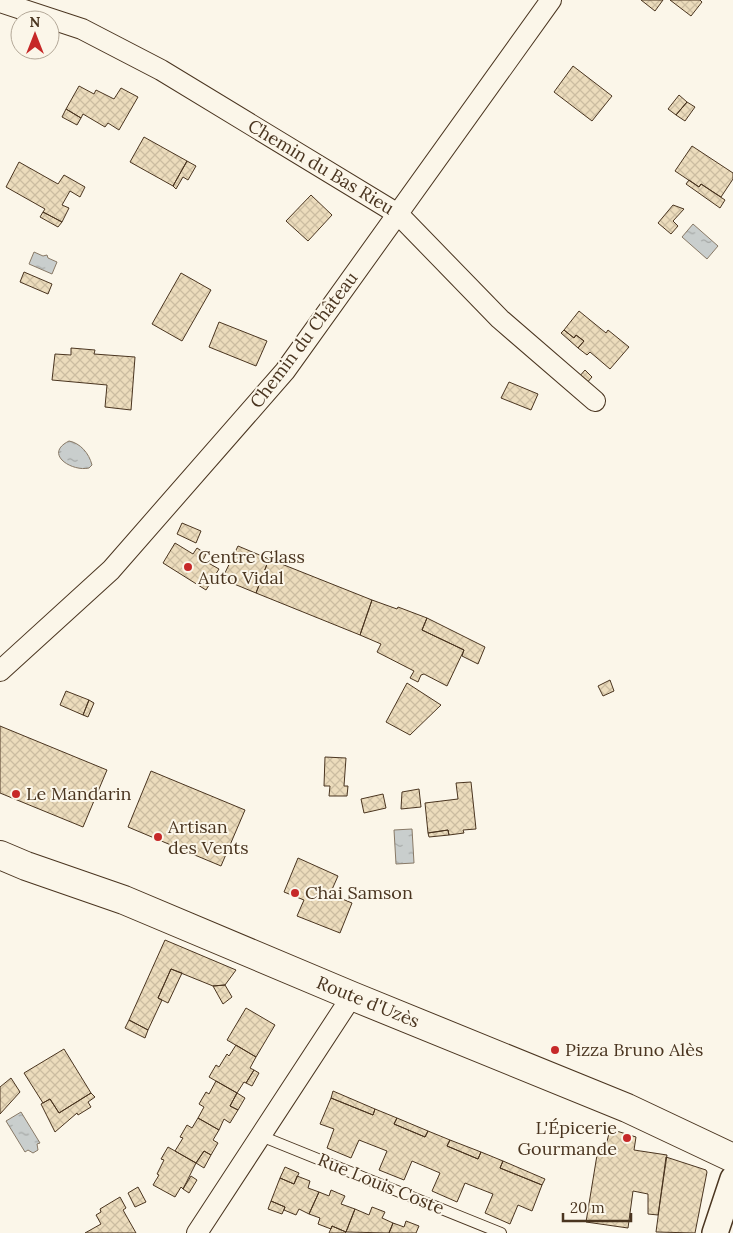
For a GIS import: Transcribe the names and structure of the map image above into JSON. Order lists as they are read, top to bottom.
{
  "streets": {
    "main road": ["Route d'Uzès"],
    "street": ["Chemin du Bas Rieu", "Chemin du Château"],
    "lane": ["Rue Louis Coste"]
  },
  "crossings": [
    ["Chemin du Bas Rieu", "Chemin du Château"]
  ],
  "places": [
    "Centre Glass Auto Vidal",
    "Le Mandarin",
    "Artisan des Vents",
    "Chai Samson",
    "Pizza Bruno Alès",
    "L'Épicerie Gourmande"
  ],
  "scale_bar": "20 m",
  "north": "top"
}
